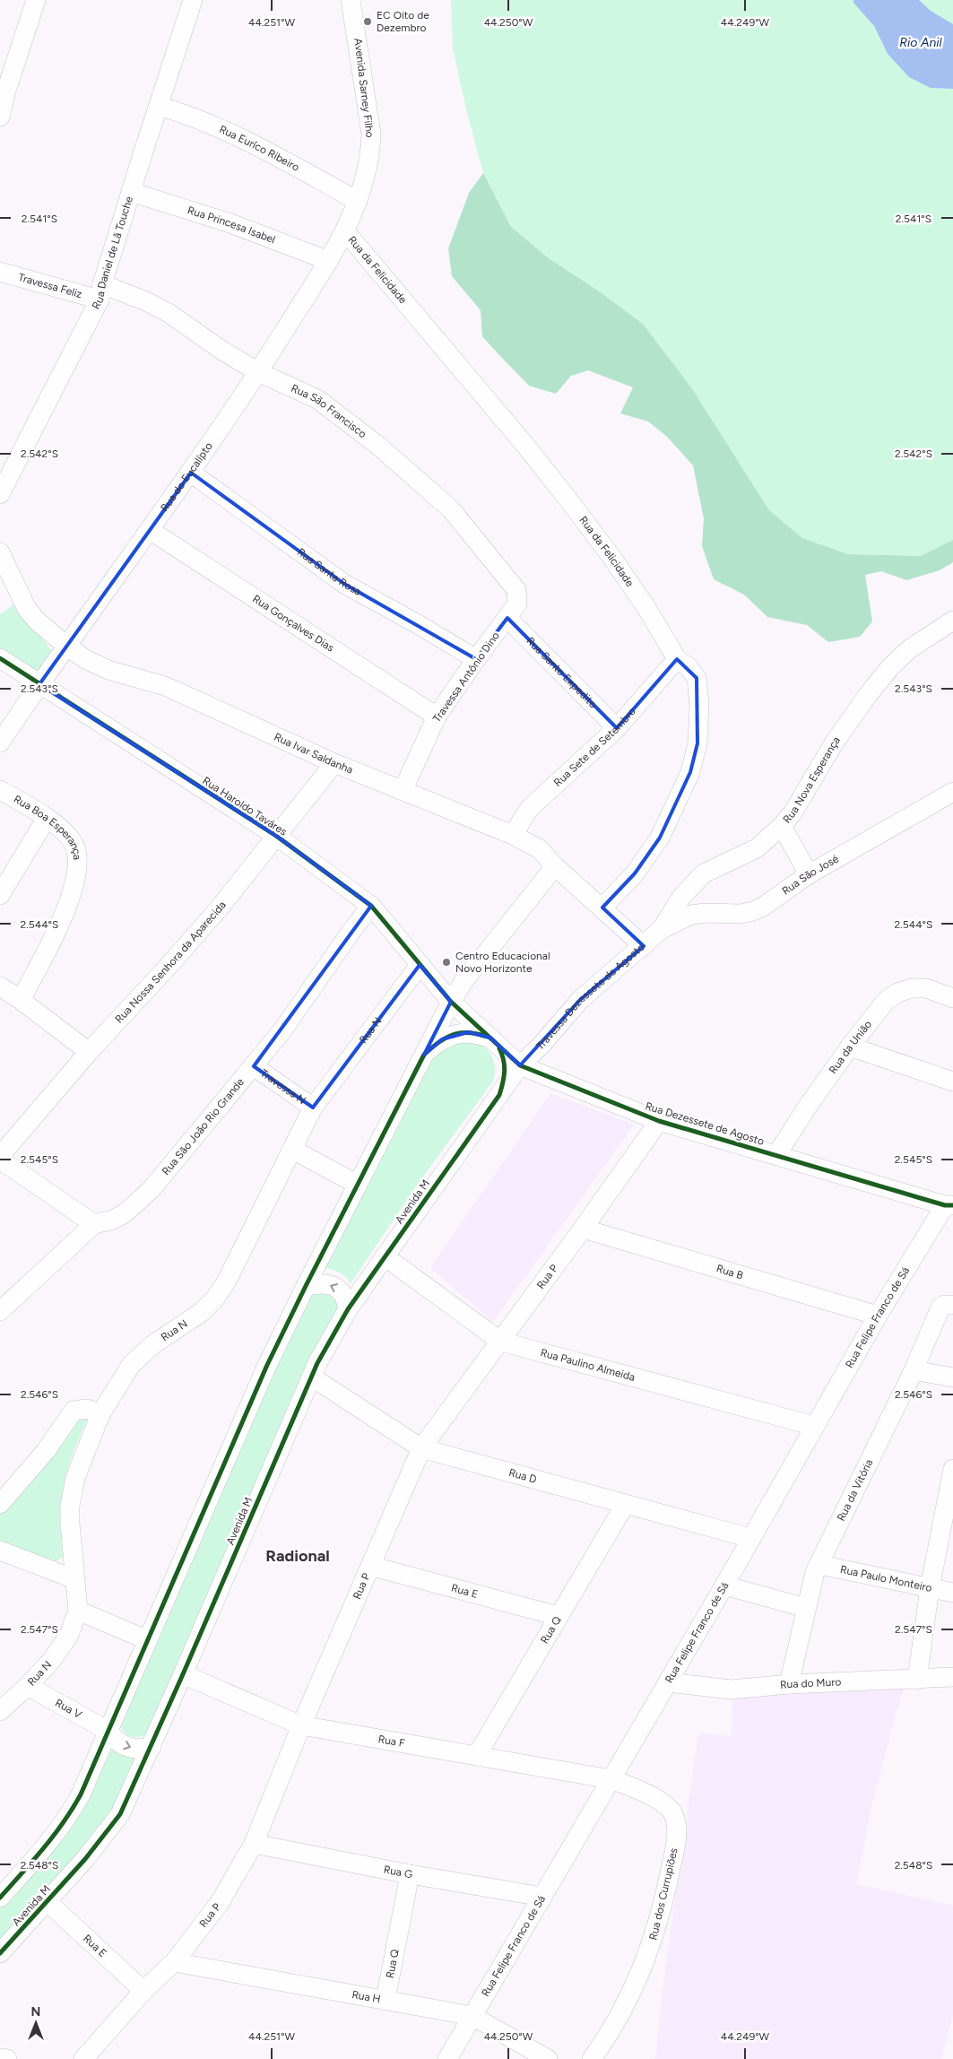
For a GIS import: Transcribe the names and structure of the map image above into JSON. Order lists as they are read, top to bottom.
{
  "streets": {
    "street": [
      "Avenida Sarney Filho",
      "Rua Euríco Ribeiro",
      "Rua Princesa Isabel",
      "Rua Daniel de Lã Touche",
      "Rua da Felicidade",
      "Travessa Feliz",
      "Rua São Francisco",
      "Rua do Eucalípto",
      "Rua Santa Rosa",
      "Rua Gonçalves Dias",
      "Rua Santo Expedito",
      "Travessa Antônio Dino",
      "Rua Sete de Setembro",
      "Rua Ivar Saldanha",
      "Rua Nova Esperança",
      "Rua Haroldo Taváres",
      "Rua Boa Esperança",
      "Rua São José",
      "Rua Nossa Senhora da Aparecida",
      "Travessa Dezessete de Agosto",
      "Rua N",
      "Rua da União",
      "Travessa N",
      "Rua Dezessete de Agosto",
      "Rua São João Rio Grande",
      "Avenida M",
      "Rua B",
      "Rua P",
      "Rua Felipe Franco de Sá",
      "Rua Paulino Almeida",
      "Rua D",
      "Rua da Vitória",
      "Rua Paulo Monteiro",
      "Rua E",
      "Rua Q",
      "Rua do Muro",
      "Rua V",
      "Rua F",
      "Rua G",
      "Rua dos Currupiões",
      "Rua H"
    ]
  },
  "crossings": [
    ["Avenida Sarney Filho", "Rua Euríco Ribeiro"],
    ["Avenida Sarney Filho", "Rua do Eucalípto"],
    ["Rua Euríco Ribeiro", "Rua Daniel de Lã Touche"],
    ["Rua Euríco Ribeiro", "Rua do Eucalípto"],
    ["Rua Princesa Isabel", "Rua Daniel de Lã Touche"],
    ["Rua Princesa Isabel", "Rua do Eucalípto"],
    ["Rua Daniel de Lã Touche", "Travessa Feliz"],
    ["Rua Daniel de Lã Touche", "Rua São Francisco"],
    ["Rua da Felicidade", "Rua do Eucalípto"],
    ["Rua da Felicidade", "Rua Sete de Setembro"],
    ["Rua da Felicidade", "Rua Ivar Saldanha"],
    ["Travessa Feliz", "Rua São Francisco"],
    ["Rua São Francisco", "Rua do Eucalípto"],
    ["Rua São Francisco", "Travessa Antônio Dino"],
    ["Rua do Eucalípto", "Rua Santa Rosa"],
    ["Rua do Eucalípto", "Rua Gonçalves Dias"],
    ["Rua do Eucalípto", "Rua Ivar Saldanha"],
    ["Rua do Eucalípto", "Rua Haroldo Taváres"],
    ["Rua Santa Rosa", "Travessa Antônio Dino"],
    ["Rua Gonçalves Dias", "Travessa Antônio Dino"],
    ["Rua Santo Expedito", "Travessa Antônio Dino"],
    ["Rua Santo Expedito", "Rua Sete de Setembro"],
    ["Travessa Antônio Dino", "Rua Ivar Saldanha"],
    ["Rua Sete de Setembro", "Rua Ivar Saldanha"],
    ["Rua Ivar Saldanha", "Rua Nossa Senhora da Aparecida"],
    ["Rua Ivar Saldanha", "Travessa Dezessete de Agosto"],
    ["Rua Nova Esperança", "Rua São José"],
    ["Rua Nova Esperança", "Travessa Dezessete de Agosto"],
    ["Rua Haroldo Taváres", "Rua Nossa Senhora da Aparecida"],
    ["Rua Haroldo Taváres", "Rua N"],
    ["Rua Haroldo Taváres", "Rua Dezessete de Agosto"],
    ["Rua Haroldo Taváres", "Rua São João Rio Grande"],
    ["Rua São José", "Travessa Dezessete de Agosto"],
    ["Travessa Dezessete de Agosto", "Rua Dezessete de Agosto"],
    ["Travessa Dezessete de Agosto", "Avenida M"],
    ["Rua N", "Travessa N"],
    ["Rua N", "Rua V"],
    ["Rua da União", "Rua Dezessete de Agosto"],
    ["Travessa N", "Rua São João Rio Grande"],
    ["Rua Dezessete de Agosto", "Avenida M"],
    ["Rua Dezessete de Agosto", "Rua P"],
    ["Rua Dezessete de Agosto", "Rua Felipe Franco de Sá"],
    ["Avenida M", "Rua Paulino Almeida"],
    ["Avenida M", "Rua D"],
    ["Avenida M", "Rua E"],
    ["Avenida M", "Rua V"],
    ["Avenida M", "Rua F"],
    ["Rua B", "Rua P"],
    ["Rua B", "Rua Felipe Franco de Sá"],
    ["Rua P", "Rua Paulino Almeida"],
    ["Rua P", "Rua D"],
    ["Rua P", "Rua E"],
    ["Rua P", "Rua F"],
    ["Rua P", "Rua G"],
    ["Rua P", "Rua H"],
    ["Rua Felipe Franco de Sá", "Rua Paulino Almeida"],
    ["Rua Felipe Franco de Sá", "Rua D"],
    ["Rua Felipe Franco de Sá", "Rua do Muro"],
    ["Rua Felipe Franco de Sá", "Rua F"],
    ["Rua Felipe Franco de Sá", "Rua G"],
    ["Rua Felipe Franco de Sá", "Rua dos Currupiões"],
    ["Rua Felipe Franco de Sá", "Rua H"],
    ["Rua D", "Rua Q"],
    ["Rua da Vitória", "Rua Paulo Monteiro"],
    ["Rua da Vitória", "Rua do Muro"],
    ["Rua E", "Rua Q"],
    ["Rua Q", "Rua F"],
    ["Rua Q", "Rua G"],
    ["Rua Q", "Rua H"],
    ["Rua F", "Rua dos Currupiões"]
  ],
  "districts": ["Radional"],
  "water": ["Rio Anil"],
  "places": ["EC Oito de Dezembro", "Centro Educacional Novo Horizonte"],
  "north": "top",
  "coordinates": [
    "44.251°W",
    "44.250°W",
    "44.249°W",
    "2.541°S",
    "2.542°S",
    "2.543°S",
    "2.544°S",
    "2.545°S",
    "2.546°S",
    "2.547°S",
    "2.548°S"
  ]
}
